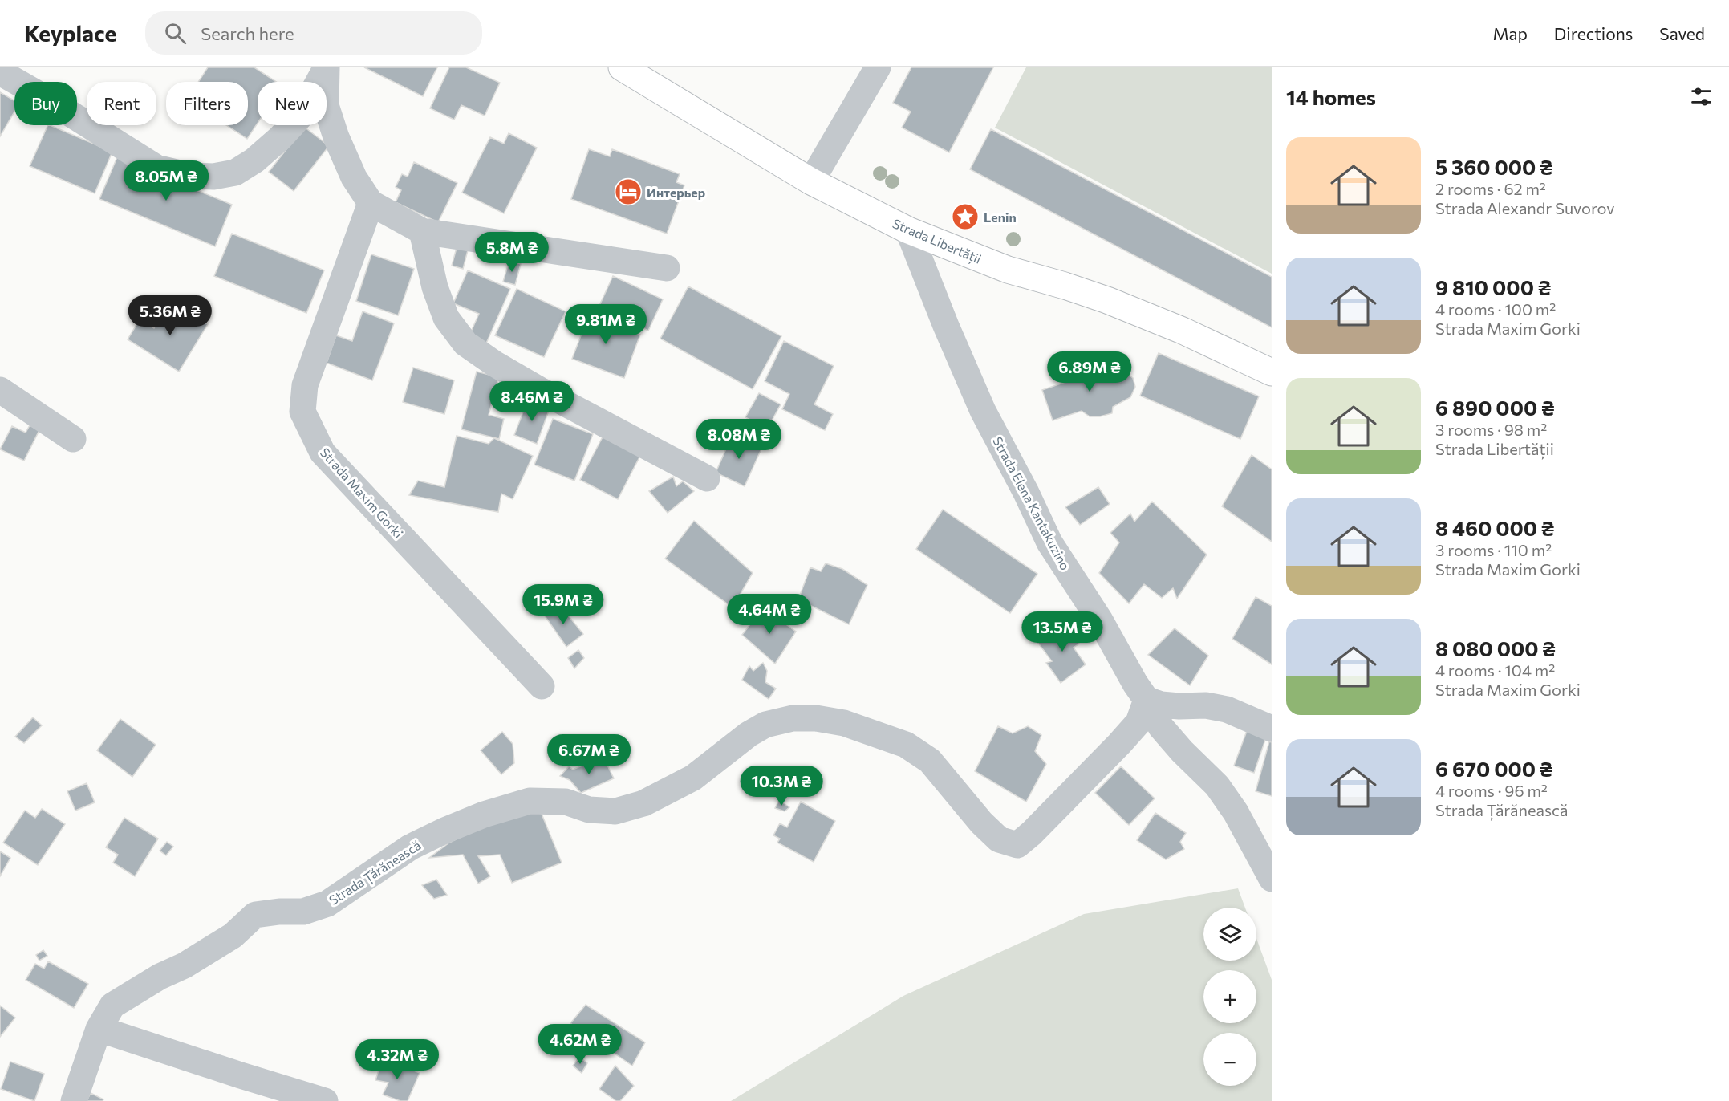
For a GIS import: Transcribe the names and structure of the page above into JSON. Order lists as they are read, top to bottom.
{
  "streets": {
    "main road": ["Strada Libertății"],
    "street": ["Strada Maxim Gorki", "Strada Elena Kantakuzino", "Strada Țărănească"]
  },
  "crossings": [
    ["Strada Libertății", "Strada Elena Kantakuzino"],
    ["Strada Elena Kantakuzino", "Strada Țărănească"]
  ],
  "places": {
    "hotel": ["Интерьер"],
    "place": ["Lenin"]
  },
  "page": {
    "header": "Keyplace",
    "search": "Search here",
    "nav": ["Map", "Directions", "Saved"],
    "heading": "14 homes",
    "chip": [
      "Buy",
      "Rent",
      "Filters",
      "New"
    ],
    "list": [
      {
        "name": "5 360 000 ₴",
        "note": "2 rooms · 62 m² · Strada Alexandr Suvorov"
      },
      {
        "name": "9 810 000 ₴",
        "note": "4 rooms · 100 m² · Strada Maxim Gorki"
      },
      {
        "name": "6 890 000 ₴",
        "note": "3 rooms · 98 m² · Strada Libertății"
      },
      {
        "name": "8 460 000 ₴",
        "note": "3 rooms · 110 m² · Strada Maxim Gorki"
      },
      {
        "name": "8 080 000 ₴",
        "note": "4 rooms · 104 m² · Strada Maxim Gorki"
      },
      {
        "name": "6 670 000 ₴",
        "note": "4 rooms · 96 m² · Strada Țărănească"
      }
    ],
    "price": [
      "8.05M ₴",
      "5.8M ₴",
      "5.36M ₴",
      "9.81M ₴",
      "6.89M ₴",
      "8.46M ₴",
      "8.08M ₴",
      "15.9M ₴",
      "4.64M ₴",
      "13.5M ₴",
      "6.67M ₴",
      "10.3M ₴",
      "4.62M ₴",
      "4.32M ₴"
    ],
    "map_buttons": ["+", "−"]
  }
}
